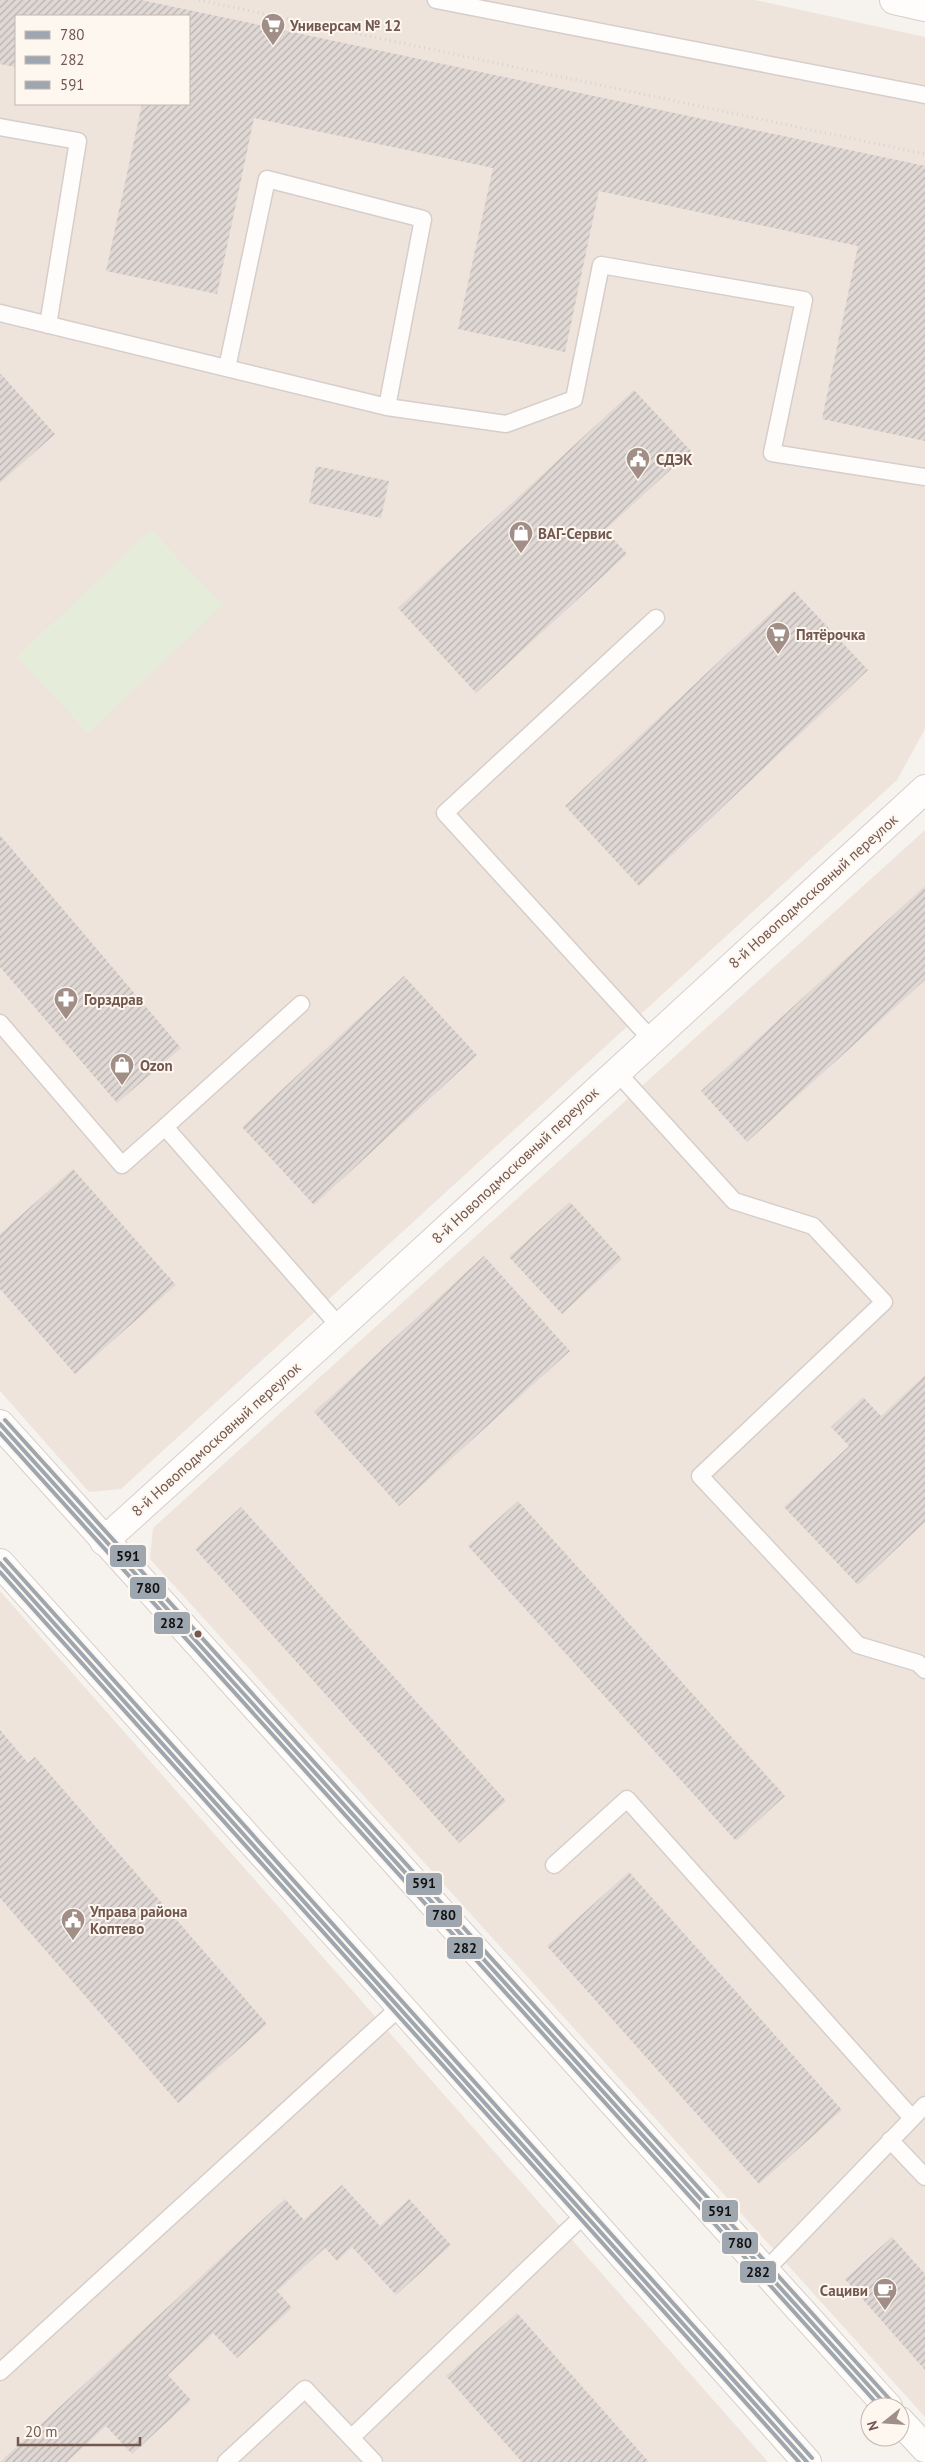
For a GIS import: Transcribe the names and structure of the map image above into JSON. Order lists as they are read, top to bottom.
{
  "streets": {
    "main road": ["8-й Новоподмосковный переулок"]
  },
  "places": {
    "supermarket": ["Универсам № 12", "Пятёрочка"],
    "public building": ["СДЭК", "Управа района Коптево"],
    "shop": ["ВАГ-Сервис", "Ozon"],
    "pharmacy": ["Горздрав"],
    "cafe": ["Сациви"]
  },
  "lines": ["transit line 591", "transit line 780", "transit line 282"],
  "legend": ["780", "282", "591"],
  "scale_bar": "20 m",
  "north": "left"
}
